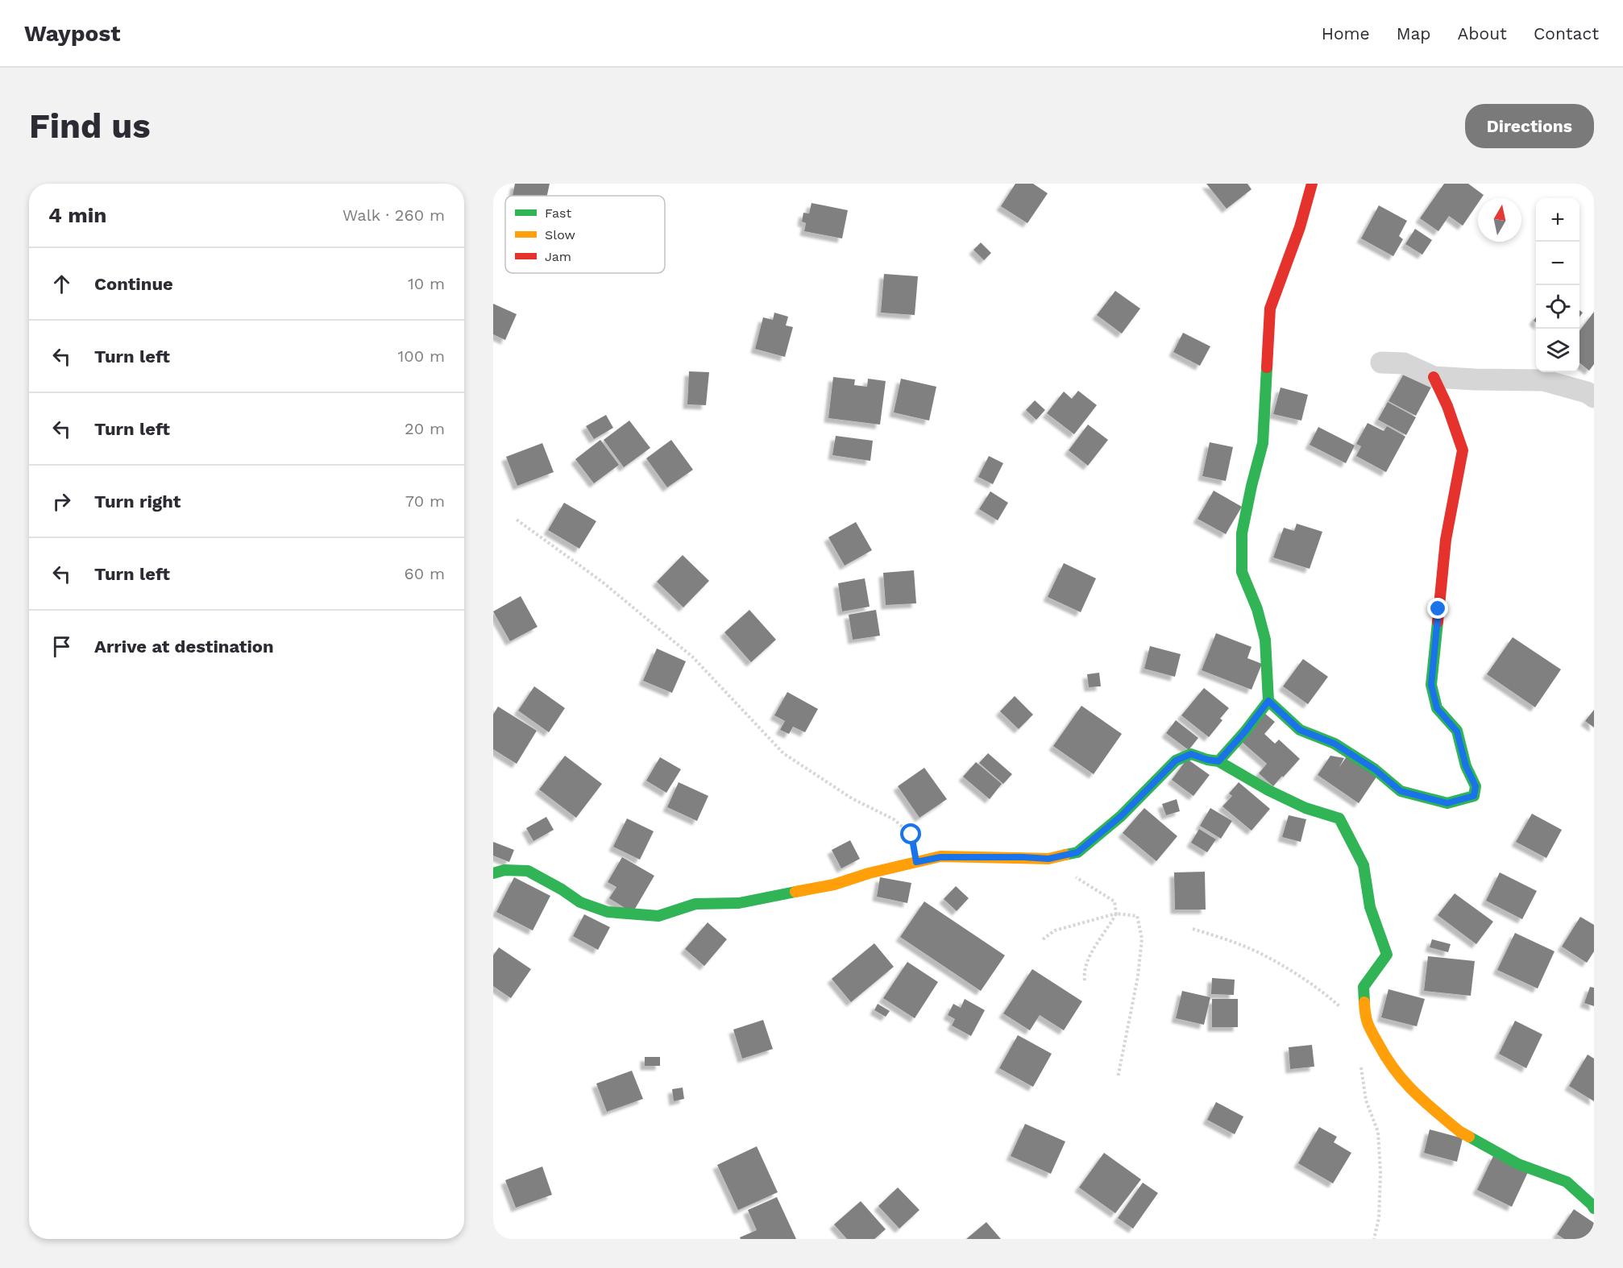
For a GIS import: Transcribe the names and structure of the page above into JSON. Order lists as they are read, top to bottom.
{
  "legend": ["Fast", "Slow", "Jam"],
  "north": "top",
  "page": {
    "header": "Waypost",
    "nav": [
      "Home",
      "Map",
      "About",
      "Contact"
    ],
    "buttons": "Directions",
    "title": "Find us",
    "heading": ["4 min", "Walk · 260 m"],
    "map_buttons": ["+", "−"],
    "list": [
      ["Continue", "10 m"],
      ["Turn left", "100 m"],
      ["Turn left", "20 m"],
      ["Turn right", "70 m"],
      ["Turn left", "60 m"],
      "Arrive at destination"
    ]
  }
}
